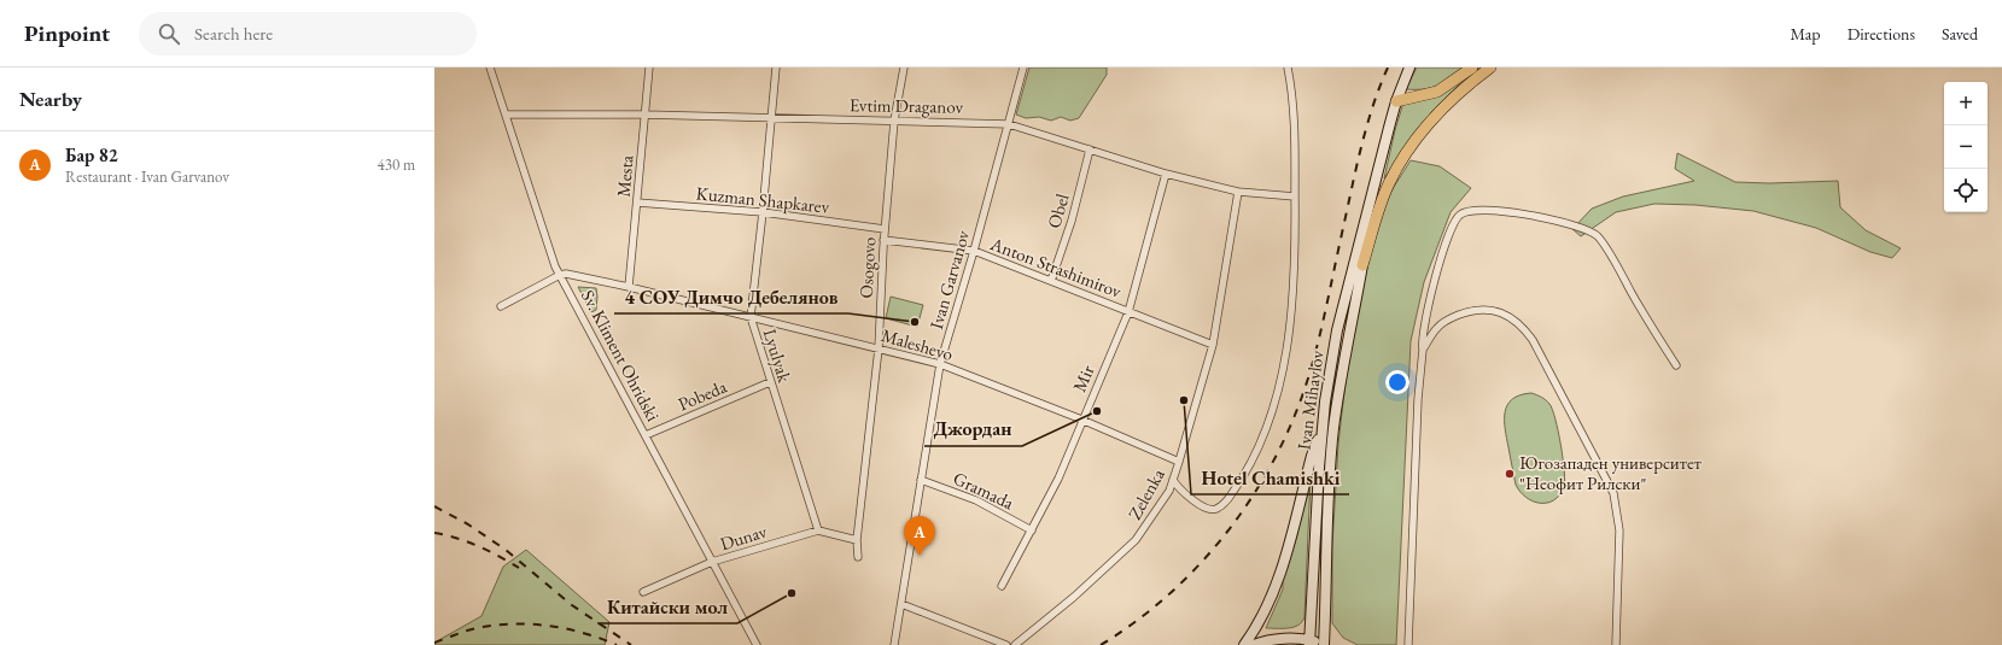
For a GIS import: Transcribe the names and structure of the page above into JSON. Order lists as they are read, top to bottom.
{
  "streets": {
    "main road": ["Ivan Mihaylov"],
    "street": [
      "Evtim Draganov",
      "Mesta",
      "Kuzman Shapkarev",
      "Obel",
      "Osogovo",
      "Anton Strashimirov",
      "Ivan Garvanov",
      "Maleshevo",
      "Sv. Kliment Ohridski",
      "Lyulyak",
      "Mir",
      "Pobeda",
      "Gramada",
      "Zelenka",
      "Dunav"
    ]
  },
  "crossings": [
    ["Evtim Draganov", "Mesta"],
    ["Evtim Draganov", "Obel"],
    ["Evtim Draganov", "Osogovo"],
    ["Evtim Draganov", "Ivan Garvanov"],
    ["Evtim Draganov", "Sv. Kliment Ohridski"],
    ["Evtim Draganov", "Lyulyak"],
    ["Evtim Draganov", "Mir"],
    ["Evtim Draganov", "Zelenka"],
    ["Mesta", "Kuzman Shapkarev"],
    ["Mesta", "Maleshevo"],
    ["Kuzman Shapkarev", "Osogovo"],
    ["Kuzman Shapkarev", "Lyulyak"],
    ["Obel", "Anton Strashimirov"],
    ["Osogovo", "Anton Strashimirov"],
    ["Osogovo", "Maleshevo"],
    ["Anton Strashimirov", "Ivan Garvanov"],
    ["Anton Strashimirov", "Mir"],
    ["Anton Strashimirov", "Zelenka"],
    ["Ivan Garvanov", "Maleshevo"],
    ["Ivan Garvanov", "Gramada"],
    ["Maleshevo", "Sv. Kliment Ohridski"],
    ["Maleshevo", "Lyulyak"],
    ["Maleshevo", "Mir"],
    ["Maleshevo", "Zelenka"],
    ["Sv. Kliment Ohridski", "Pobeda"],
    ["Sv. Kliment Ohridski", "Dunav"],
    ["Lyulyak", "Pobeda"],
    ["Lyulyak", "Dunav"],
    ["Mir", "Gramada"]
  ],
  "places": [
    "4 СОУ Димчо Дебелянов",
    "Hotel Chamishki",
    "Джордан",
    "Югозападен университет \"Неофит Рилски\"",
    "Китайски мол"
  ],
  "page": {
    "header": "Pinpoint",
    "search": "Search here",
    "nav": ["Map", "Directions", "Saved"],
    "heading": "Nearby",
    "map_buttons": ["+", "−"],
    "list": [
      {
        "mark": "A",
        "name": "Бар 82",
        "note": "Restaurant · Ivan Garvanov",
        "value": "430 m"
      }
    ],
    "pins": "A"
  }
}
